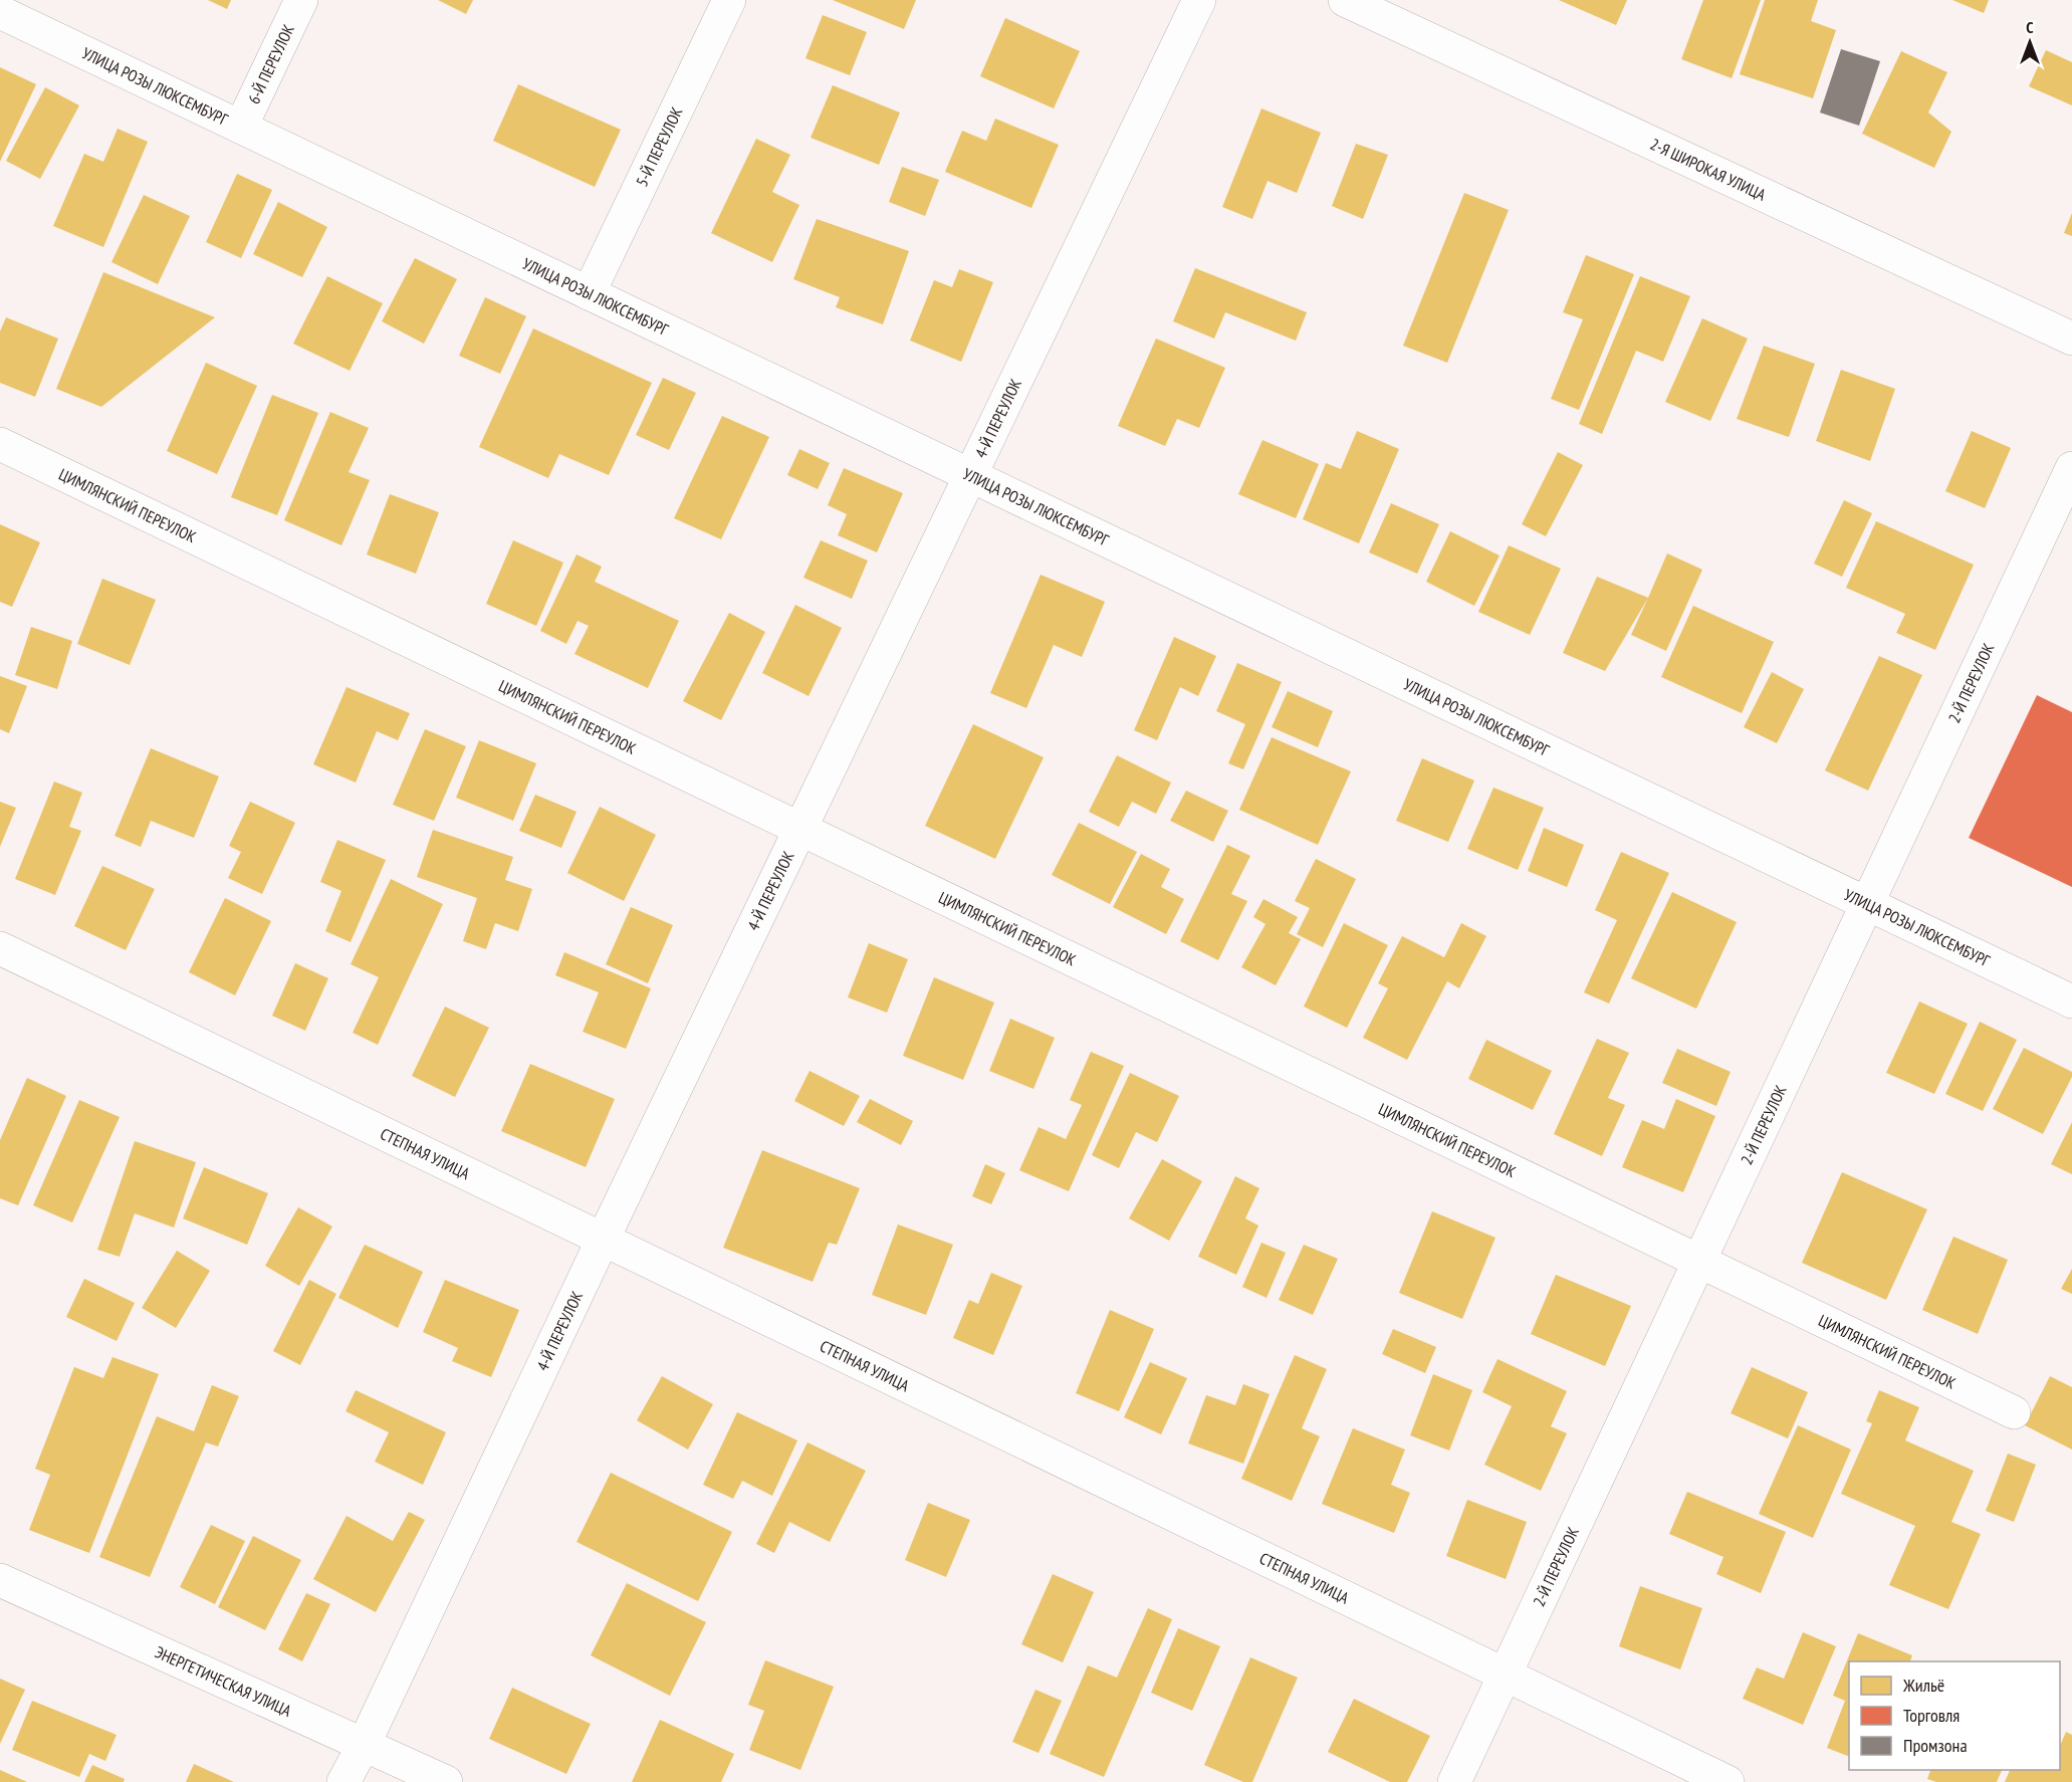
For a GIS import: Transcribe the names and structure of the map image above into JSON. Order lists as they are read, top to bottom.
{
  "streets": {
    "street": [
      "6-Й ПЕРЕУЛОК",
      "УЛИЦА РОЗЫ ЛЮКСЕМБУРГ",
      "5-Й ПЕРЕУЛОК",
      "2-Я ШИРОКАЯ УЛИЦА",
      "4-Й ПЕРЕУЛОК",
      "ЦИМЛЯНСКИЙ ПЕРЕУЛОК",
      "2-Й ПЕРЕУЛОК",
      "СТЕПНАЯ УЛИЦА",
      "ЭНЕРГЕТИЧЕСКАЯ УЛИЦА"
    ]
  },
  "crossings": [
    ["6-Й ПЕРЕУЛОК", "УЛИЦА РОЗЫ ЛЮКСЕМБУРГ"],
    ["УЛИЦА РОЗЫ ЛЮКСЕМБУРГ", "5-Й ПЕРЕУЛОК"],
    ["УЛИЦА РОЗЫ ЛЮКСЕМБУРГ", "4-Й ПЕРЕУЛОК"],
    ["УЛИЦА РОЗЫ ЛЮКСЕМБУРГ", "2-Й ПЕРЕУЛОК"],
    ["4-Й ПЕРЕУЛОК", "ЦИМЛЯНСКИЙ ПЕРЕУЛОК"],
    ["4-Й ПЕРЕУЛОК", "СТЕПНАЯ УЛИЦА"],
    ["4-Й ПЕРЕУЛОК", "ЭНЕРГЕТИЧЕСКАЯ УЛИЦА"],
    ["ЦИМЛЯНСКИЙ ПЕРЕУЛОК", "2-Й ПЕРЕУЛОК"],
    ["2-Й ПЕРЕУЛОК", "СТЕПНАЯ УЛИЦА"]
  ],
  "legend": ["Жильё", "Торговля", "Промзона"],
  "north": "top"
}
